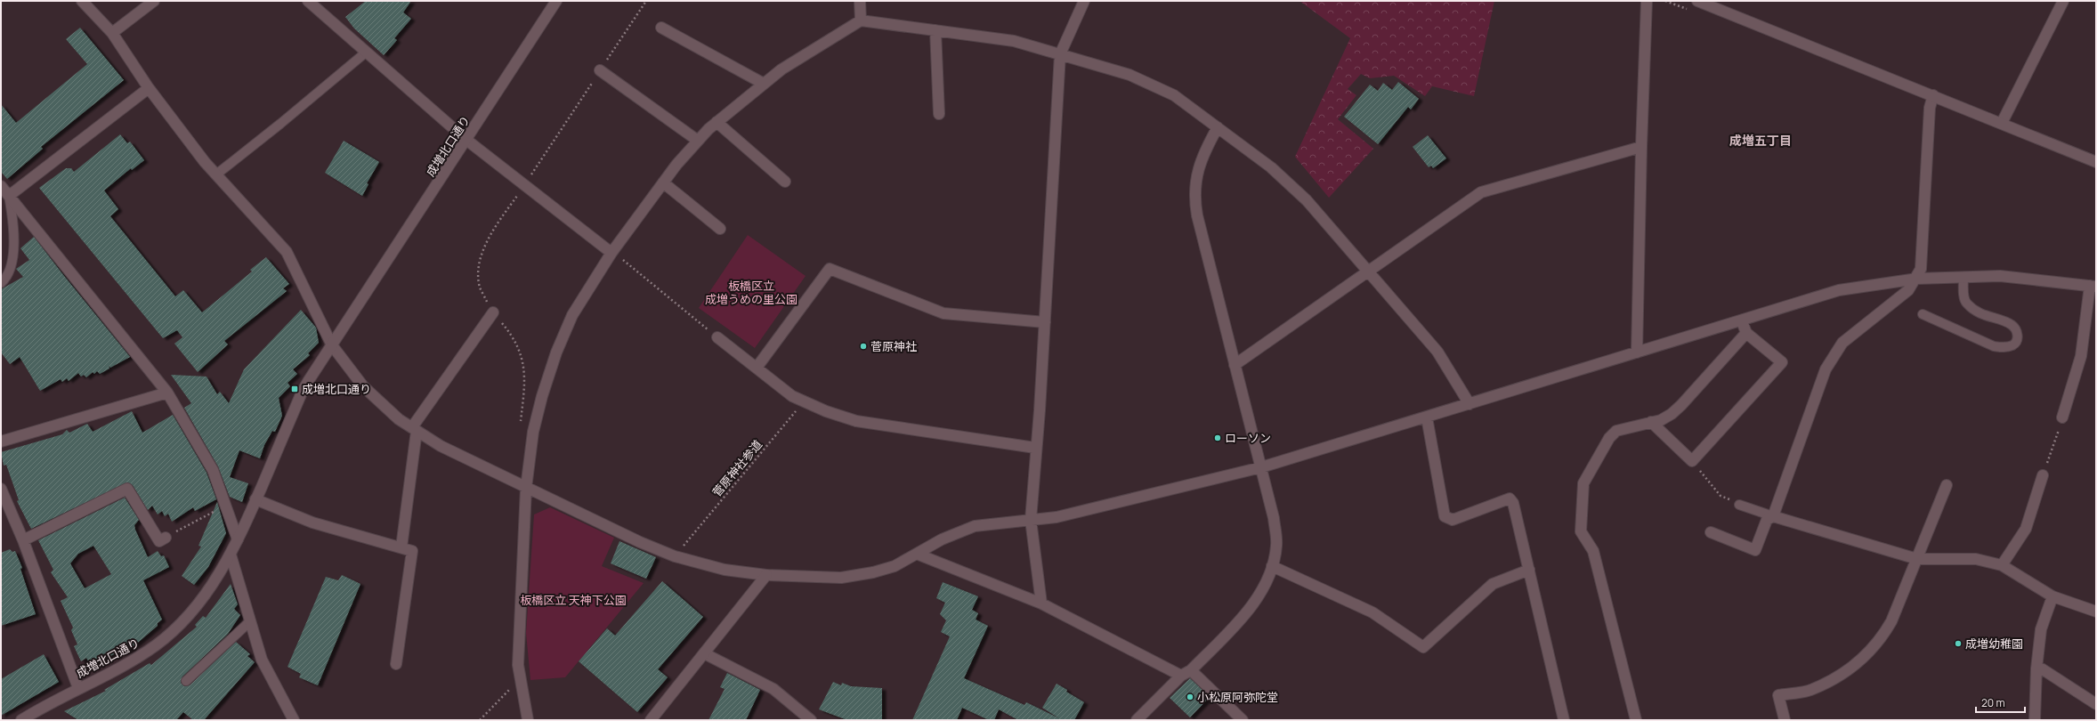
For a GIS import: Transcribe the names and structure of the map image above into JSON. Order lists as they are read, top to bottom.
{
  "streets": {
    "street": ["成増北口通り"],
    "path": ["菅原神社参道"]
  },
  "districts": ["成増五丁目"],
  "parks": ["板橋区立 成増うめの里公園", "板橋区立 天神下公園"],
  "places": {
    "other": [
      "菅原神社",
      "ローソン",
      "成増幼稚園",
      "小松原阿弥陀堂"
    ],
    "transit": ["成増北口通り"]
  },
  "scale_bar": "20 m"
}
